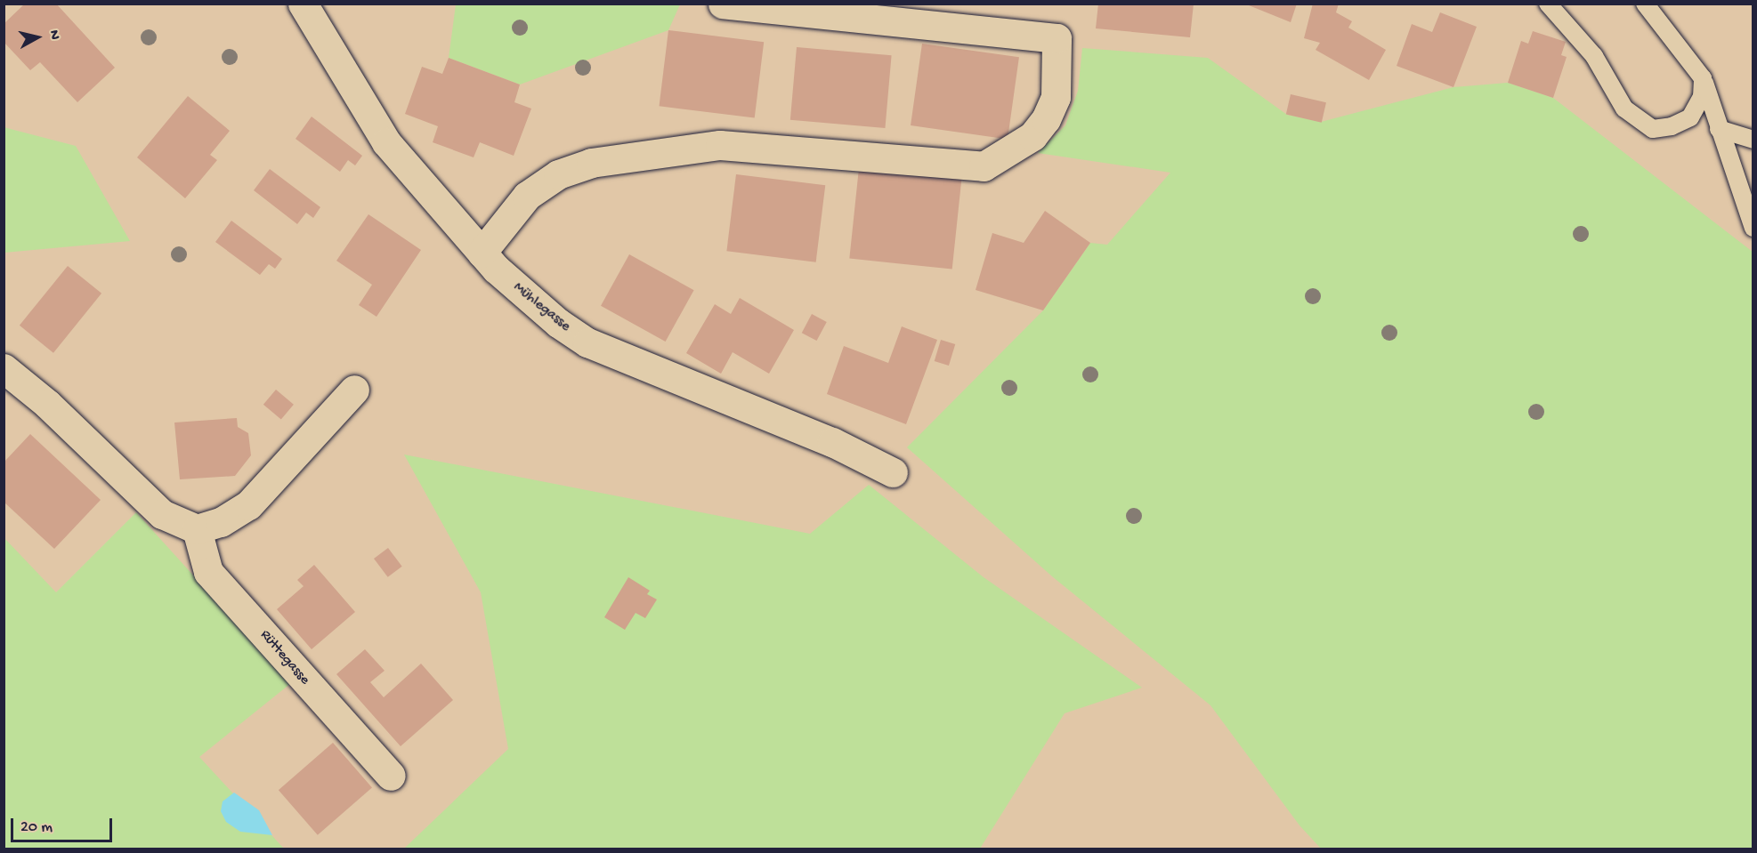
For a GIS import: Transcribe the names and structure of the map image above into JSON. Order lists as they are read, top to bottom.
{
  "streets": {
    "street": ["Mühlegasse", "Rüttegasse"]
  },
  "scale_bar": "20 m",
  "north": "right"
}
